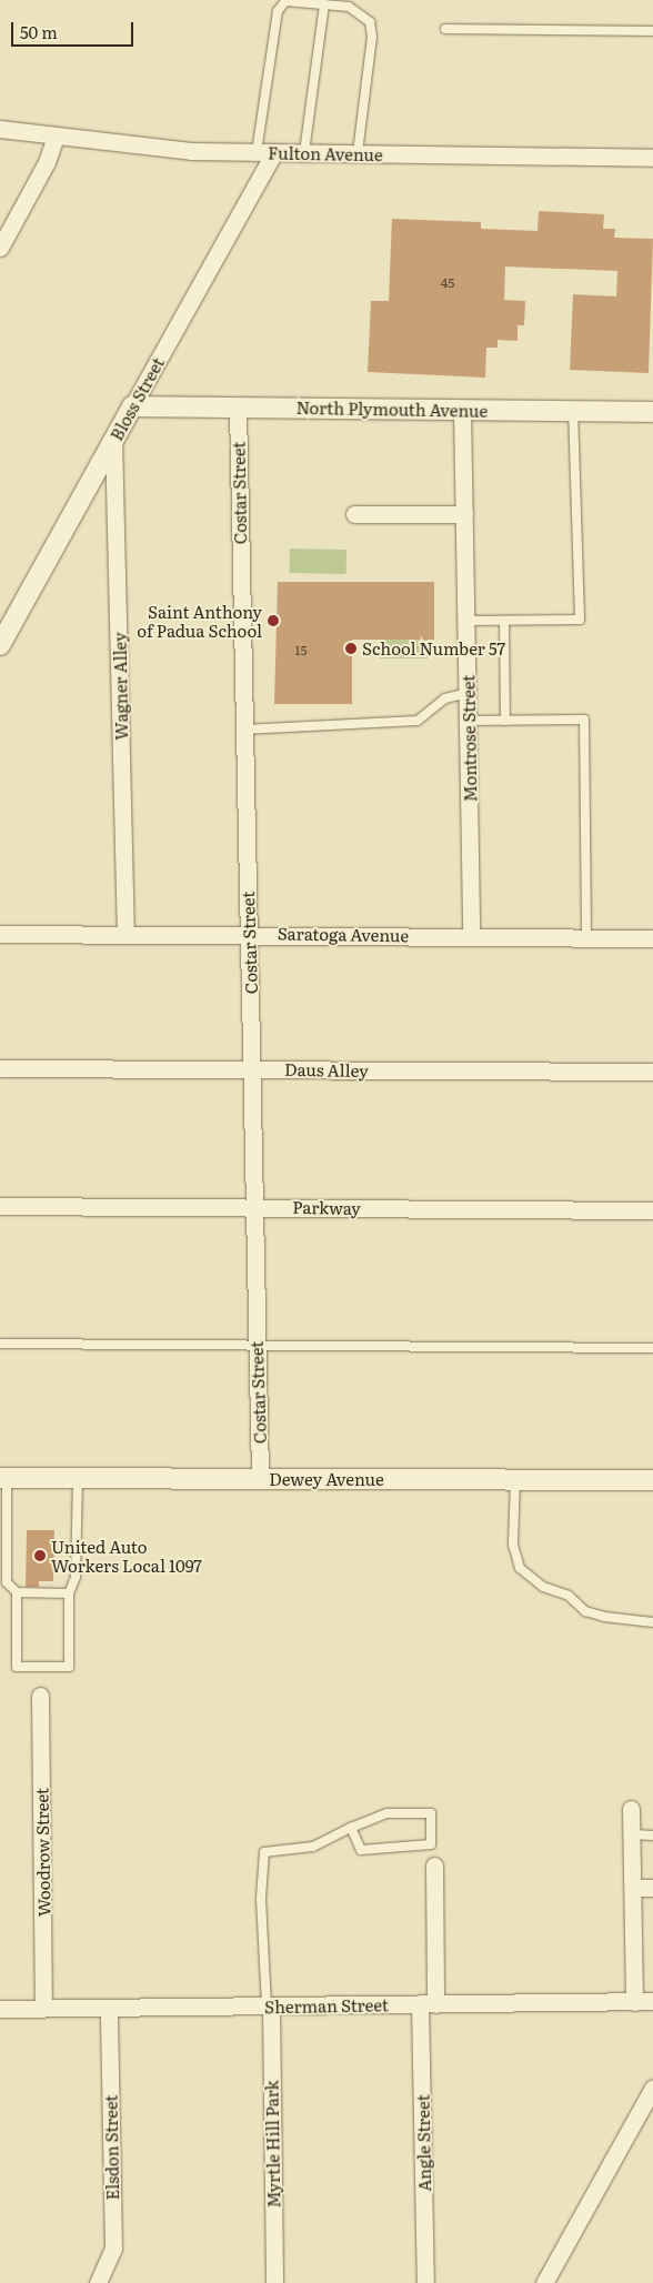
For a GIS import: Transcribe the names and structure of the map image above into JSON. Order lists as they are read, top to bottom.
{
  "streets": {
    "street": [
      "Fulton Avenue",
      "Bloss Street",
      "North Plymouth Avenue",
      "Costar Street",
      "Wagner Alley",
      "Montrose Street",
      "Saratoga Avenue",
      "Daus Alley",
      "Parkway",
      "Dewey Avenue",
      "Woodrow Street",
      "Sherman Street",
      "Angle Street",
      "Myrtle Hill Park",
      "Elsdon Street"
    ]
  },
  "crossings": [
    ["Fulton Avenue", "Bloss Street"],
    ["Bloss Street", "North Plymouth Avenue"],
    ["Bloss Street", "Wagner Alley"],
    ["North Plymouth Avenue", "Costar Street"],
    ["North Plymouth Avenue", "Montrose Street"],
    ["Costar Street", "Saratoga Avenue"],
    ["Costar Street", "Daus Alley"],
    ["Costar Street", "Parkway"],
    ["Costar Street", "Dewey Avenue"],
    ["Wagner Alley", "Saratoga Avenue"],
    ["Montrose Street", "Saratoga Avenue"],
    ["Woodrow Street", "Sherman Street"],
    ["Sherman Street", "Angle Street"],
    ["Sherman Street", "Myrtle Hill Park"],
    ["Sherman Street", "Elsdon Street"]
  ],
  "places": ["Saint Anthony of Padua School", "School Number 57", "United Auto Workers Local 1097"],
  "house_numbers": ["45", "15"],
  "scale_bar": "50 m"
}
